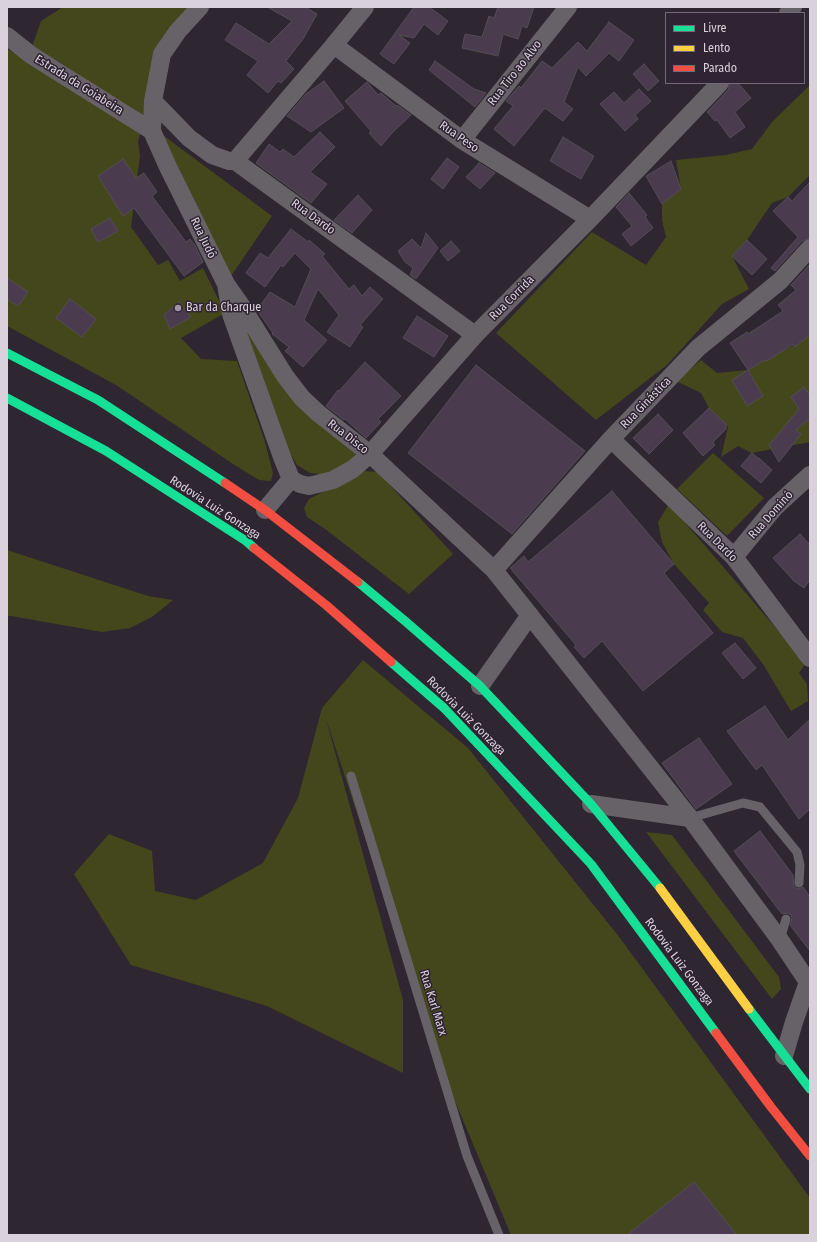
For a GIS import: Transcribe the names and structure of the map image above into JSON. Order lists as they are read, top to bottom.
{
  "streets": {
    "highway": ["Rodovia Luiz Gonzaga"],
    "street": [
      "Rua Tiro ao Alvo",
      "Estrada da Goiabeira",
      "Rua Peso",
      "Rua Dardo",
      "Rua Judô",
      "Rua Corrida",
      "Rua Ginástica",
      "Rua Disco",
      "Rua Dominó"
    ],
    "lane": ["Rua Karl Marx"]
  },
  "crossings": [
    ["Rua Tiro ao Alvo", "Rua Peso"],
    ["Estrada da Goiabeira", "Rua Judô"],
    ["Rua Peso", "Rua Corrida"],
    ["Rua Dardo", "Rua Judô"],
    ["Rua Dardo", "Rua Corrida"],
    ["Rua Dardo", "Rua Ginástica"],
    ["Rua Dardo", "Rua Dominó"],
    ["Rua Judô", "Rua Corrida"],
    ["Rua Judô", "Rua Disco"],
    ["Rua Corrida", "Rua Disco"],
    ["Rua Ginástica", "Rua Disco"]
  ],
  "places": ["Bar da Charque"],
  "legend": ["Livre", "Lento", "Parado"]
}
